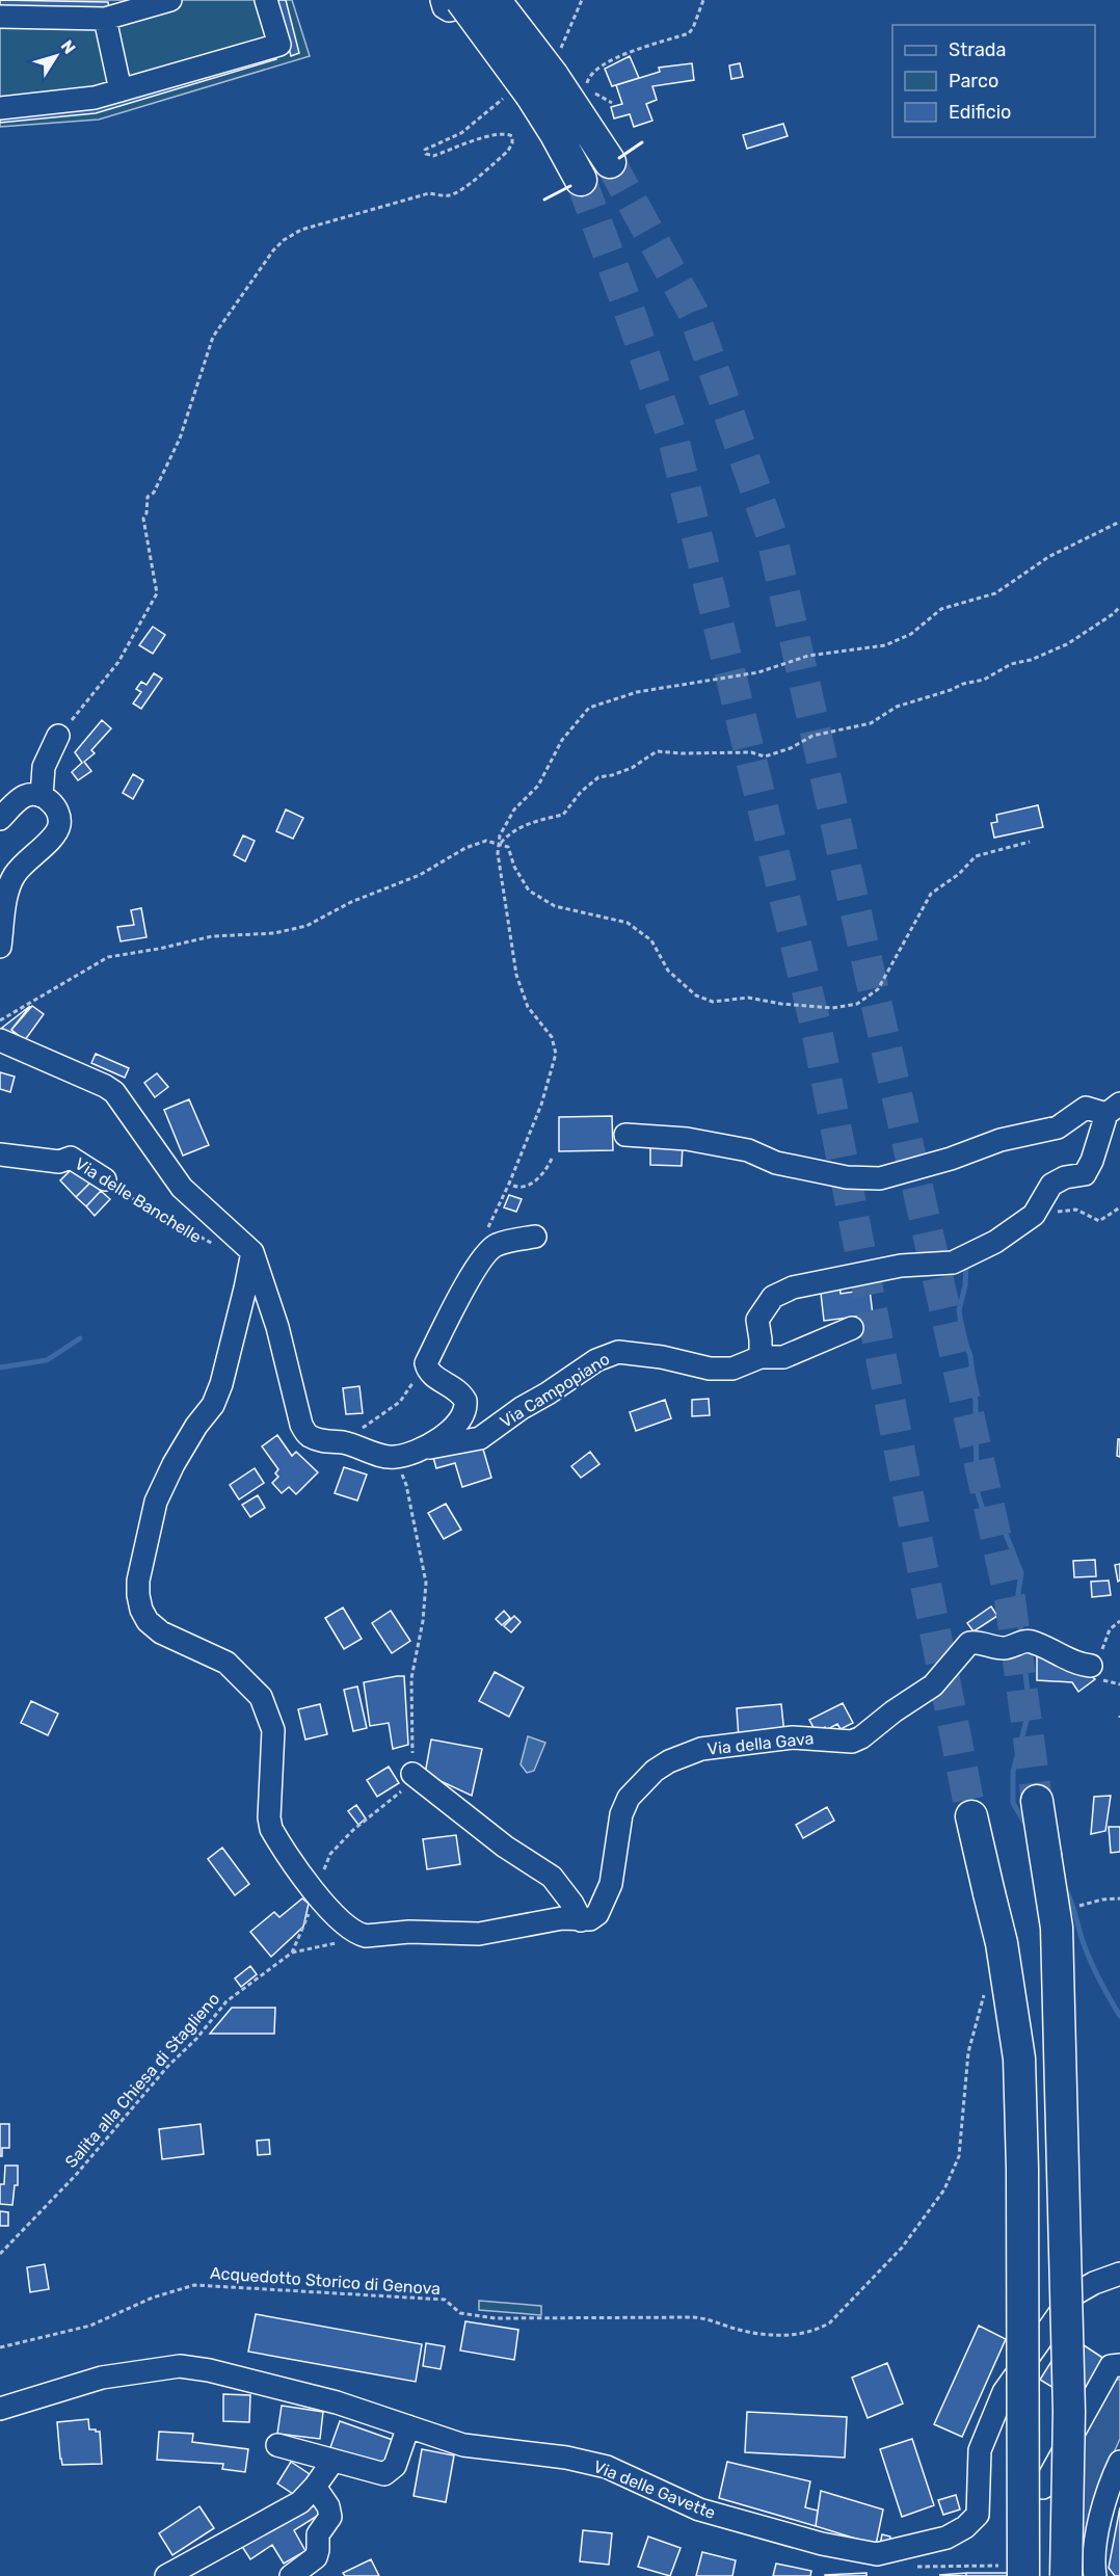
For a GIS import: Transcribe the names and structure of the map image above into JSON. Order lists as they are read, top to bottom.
{
  "streets": {
    "street": [
      "Via delle Banchelle",
      "Via Campopiano",
      "Via della Gava",
      "Via delle Gavette"
    ],
    "path": ["Salita alla Chiesa di Staglieno", "Acquedotto Storico di Genova"]
  },
  "legend": ["Strada", "Parco", "Edificio"],
  "north": "top right"
}
